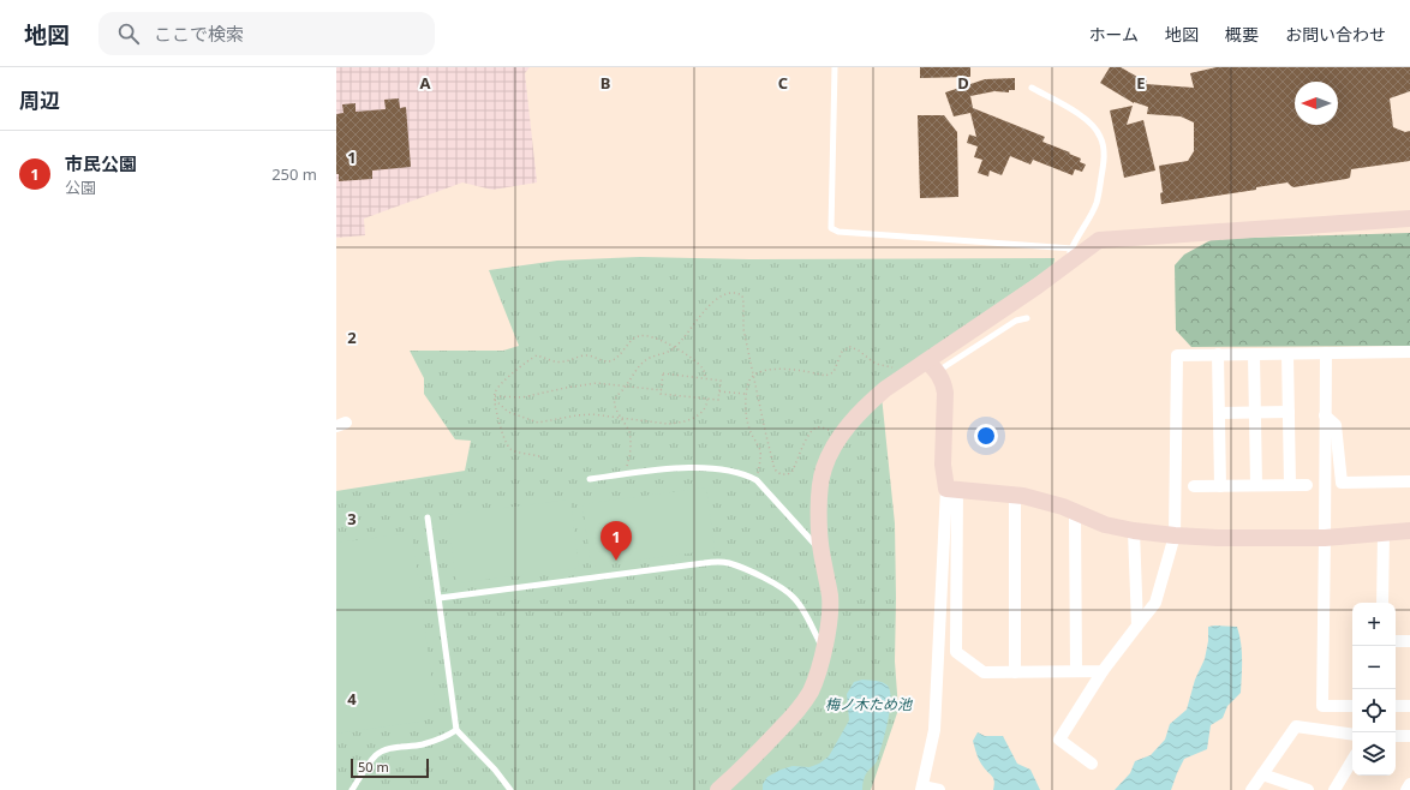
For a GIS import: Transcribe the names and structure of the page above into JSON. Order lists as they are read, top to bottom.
{
  "water": ["梅ノ木ため池"],
  "scale_bar": "50 m",
  "north": "left",
  "page": {
    "header": "地図",
    "search": "ここで検索",
    "nav": [
      "ホーム",
      "地図",
      "概要",
      "お問い合わせ"
    ],
    "heading": "周辺",
    "list": [
      {
        "mark": "1",
        "name": "市民公園",
        "note": "公園",
        "value": "250 m"
      }
    ],
    "pins": "1",
    "map_buttons": ["+", "−"],
    "scale": "50 m"
  },
  "grid": {
    "columns": [
      "A",
      "B",
      "C",
      "D",
      "E"
    ],
    "rows": [
      "1",
      "2",
      "3",
      "4"
    ]
  }
}
